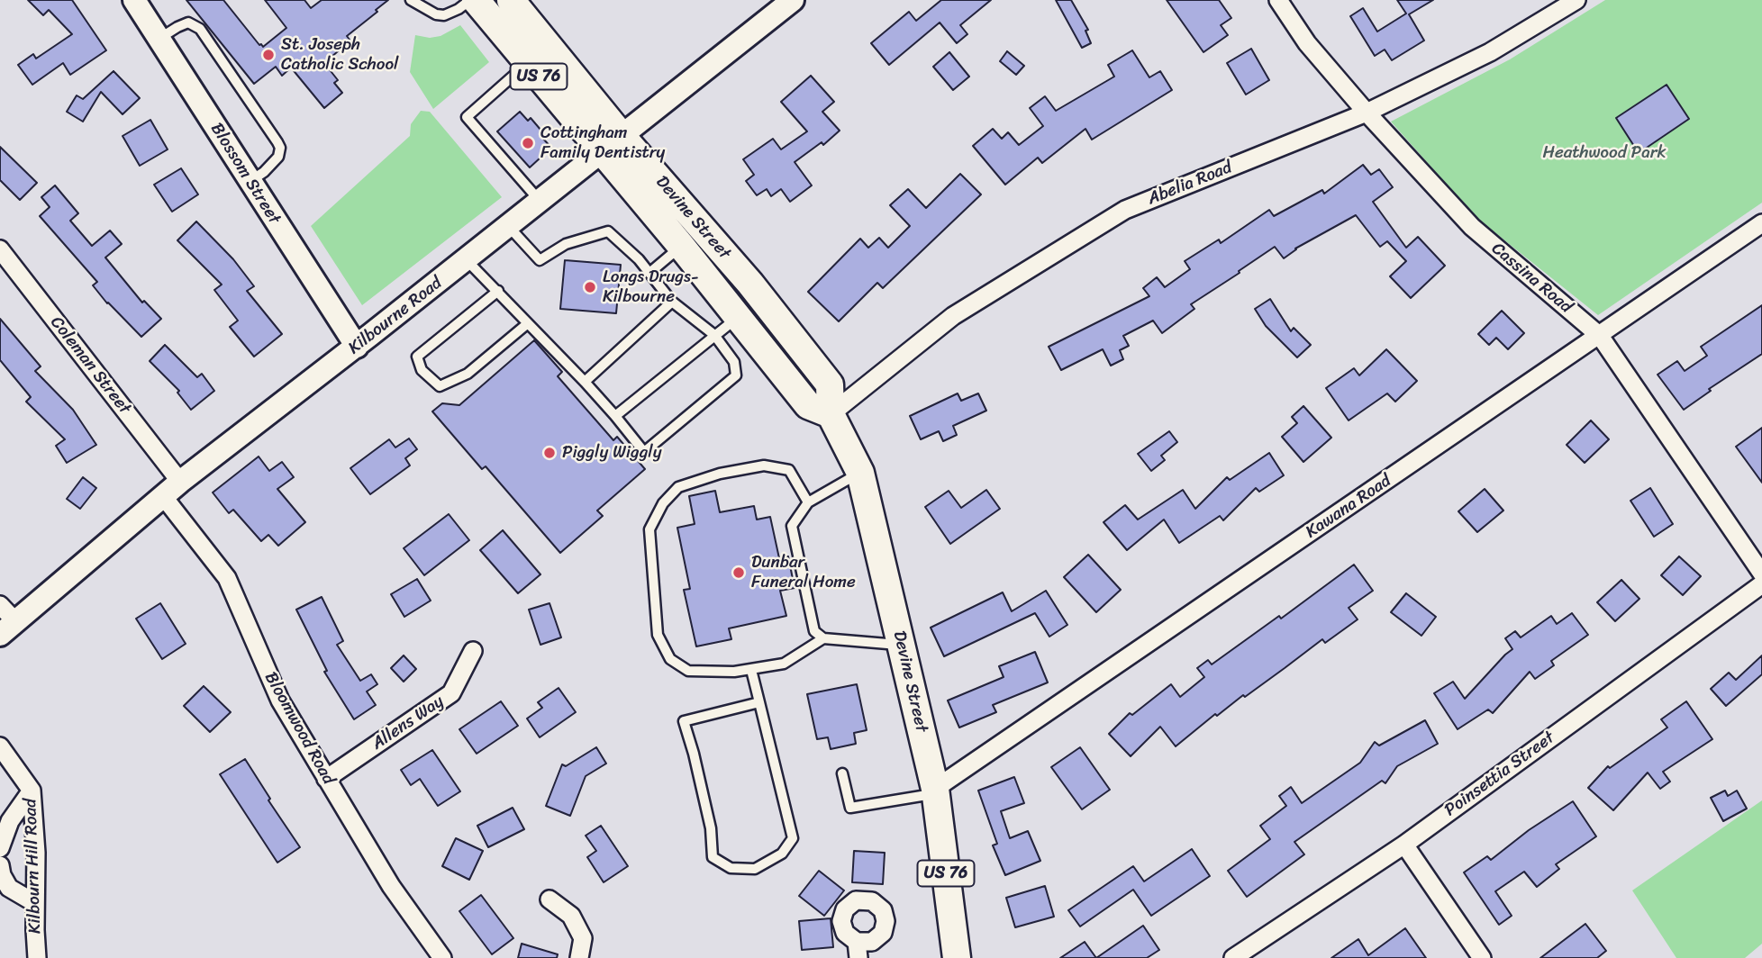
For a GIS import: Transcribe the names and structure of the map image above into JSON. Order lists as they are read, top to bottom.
{
  "streets": {
    "main road": ["US 76", "Devine Street"],
    "street": [
      "Blossom Street",
      "Abelia Road",
      "Cassina Road",
      "Kilbourne Road",
      "Coleman Street",
      "Kawana Road",
      "Allens Way",
      "Bloomwood Road",
      "Poinsettia Street",
      "Kilbourn Hill Road"
    ]
  },
  "crossings": [
    ["Blossom Street", "Kilbourne Road"],
    ["Abelia Road", "Devine Street"],
    ["Abelia Road", "Cassina Road"],
    ["Devine Street", "Kilbourne Road"],
    ["Devine Street", "Kawana Road"],
    ["Cassina Road", "Kawana Road"],
    ["Kilbourne Road", "Coleman Street"],
    ["Kilbourne Road", "Bloomwood Road"],
    ["Allens Way", "Bloomwood Road"]
  ],
  "parks": ["Heathwood Park"],
  "places": [
    "St. Joseph Catholic School",
    "Cottingham Family Dentistry",
    "Longs Drugs- Kilbourne",
    "Piggly Wiggly",
    "Dunbar Funeral Home"
  ]
}
